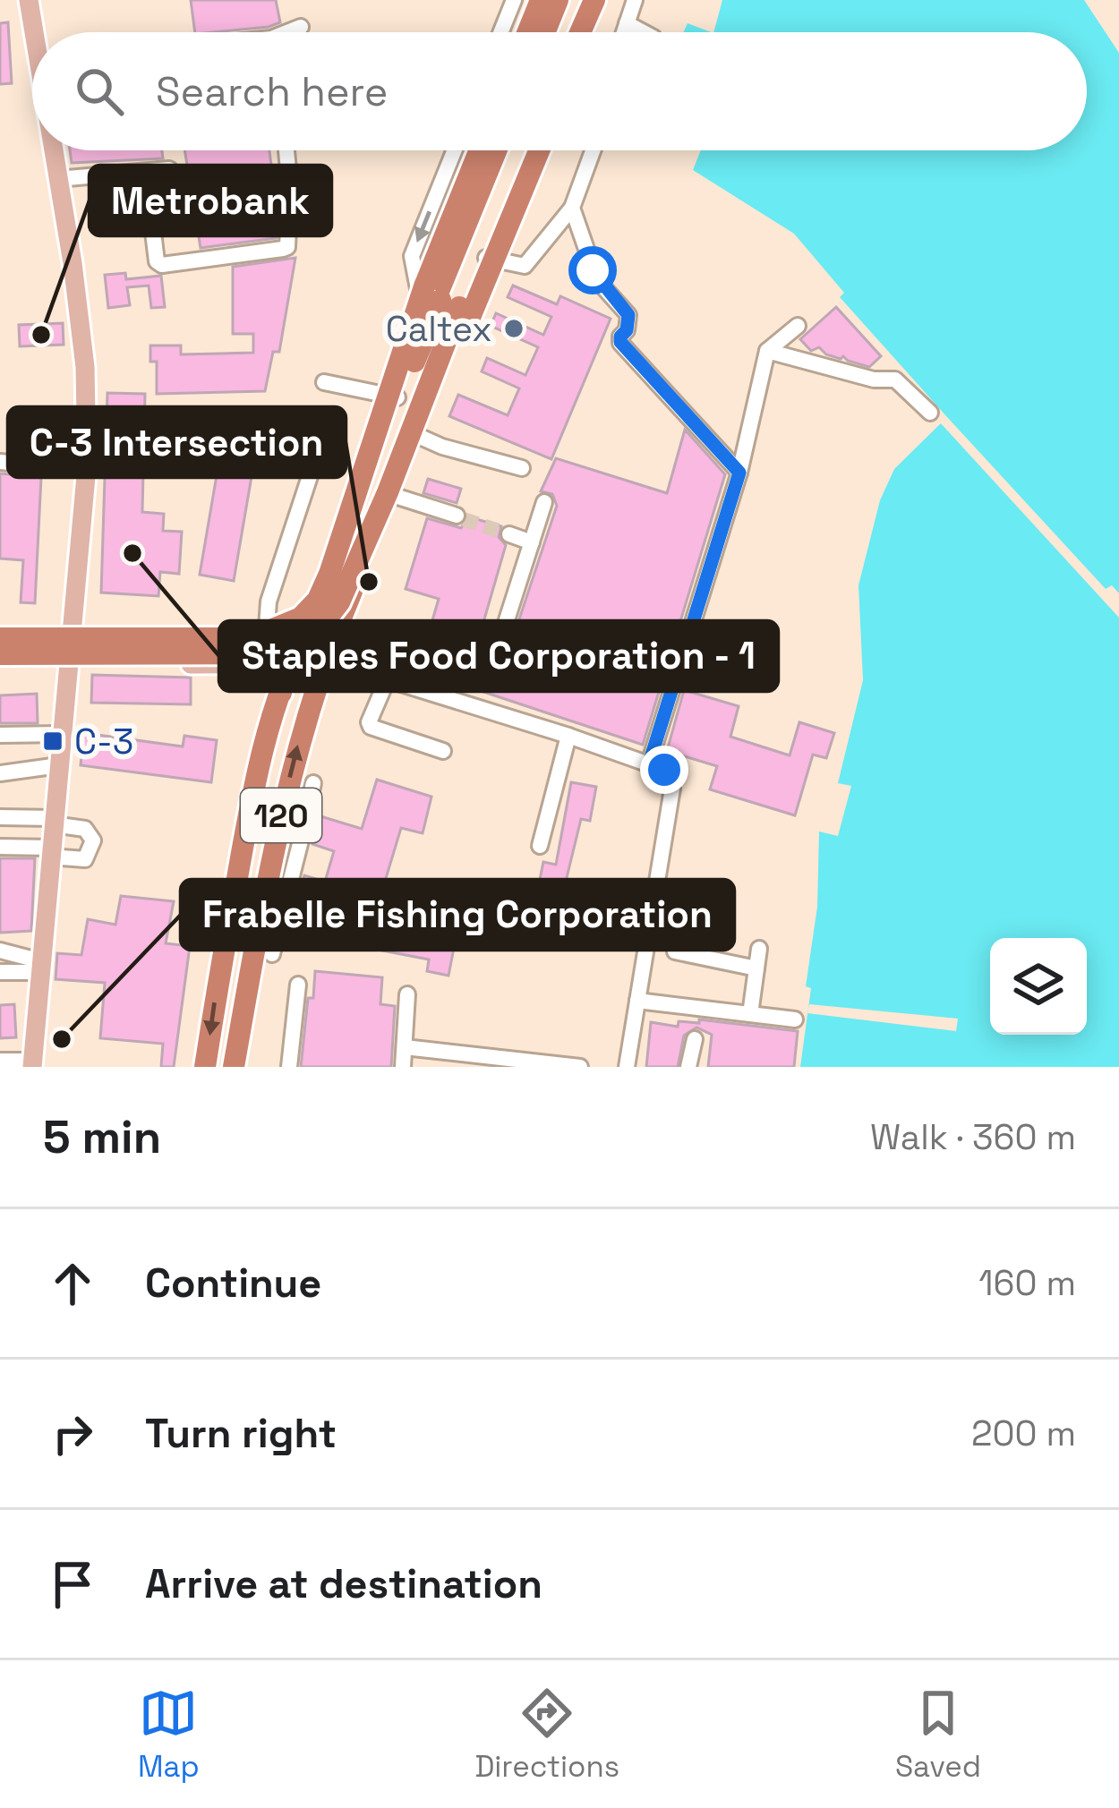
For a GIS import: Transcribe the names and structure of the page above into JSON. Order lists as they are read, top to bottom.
{
  "streets": {
    "highway": ["120"]
  },
  "places": {
    "other": [
      "Caltex",
      "Metrobank",
      "Staples Food Corporation - 1",
      "C-3 Intersection",
      "Frabelle Fishing Corporation"
    ],
    "transit": ["C-3"]
  },
  "page": {
    "search": "Search here",
    "heading": ["5 min", "Walk · 360 m"],
    "list": [
      ["Continue", "160 m"],
      ["Turn right", "200 m"],
      "Arrive at destination"
    ],
    "nav": ["Map", "Directions", "Saved"]
  }
}
